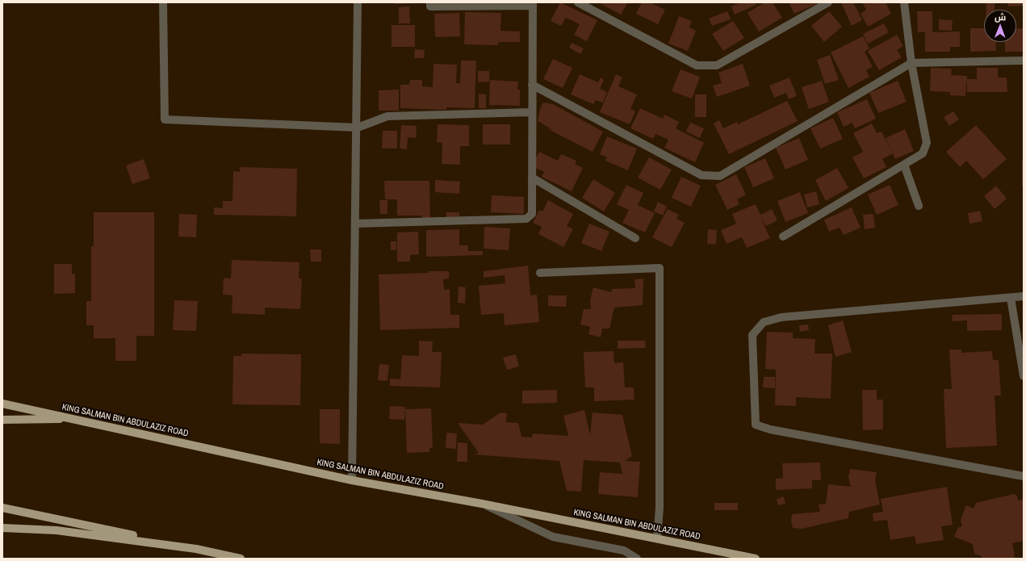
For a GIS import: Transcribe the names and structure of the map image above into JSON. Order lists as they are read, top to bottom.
{
  "streets": {
    "main road": ["KING SALMAN BIN ABDULAZIZ ROAD"]
  },
  "north": "top"
}
